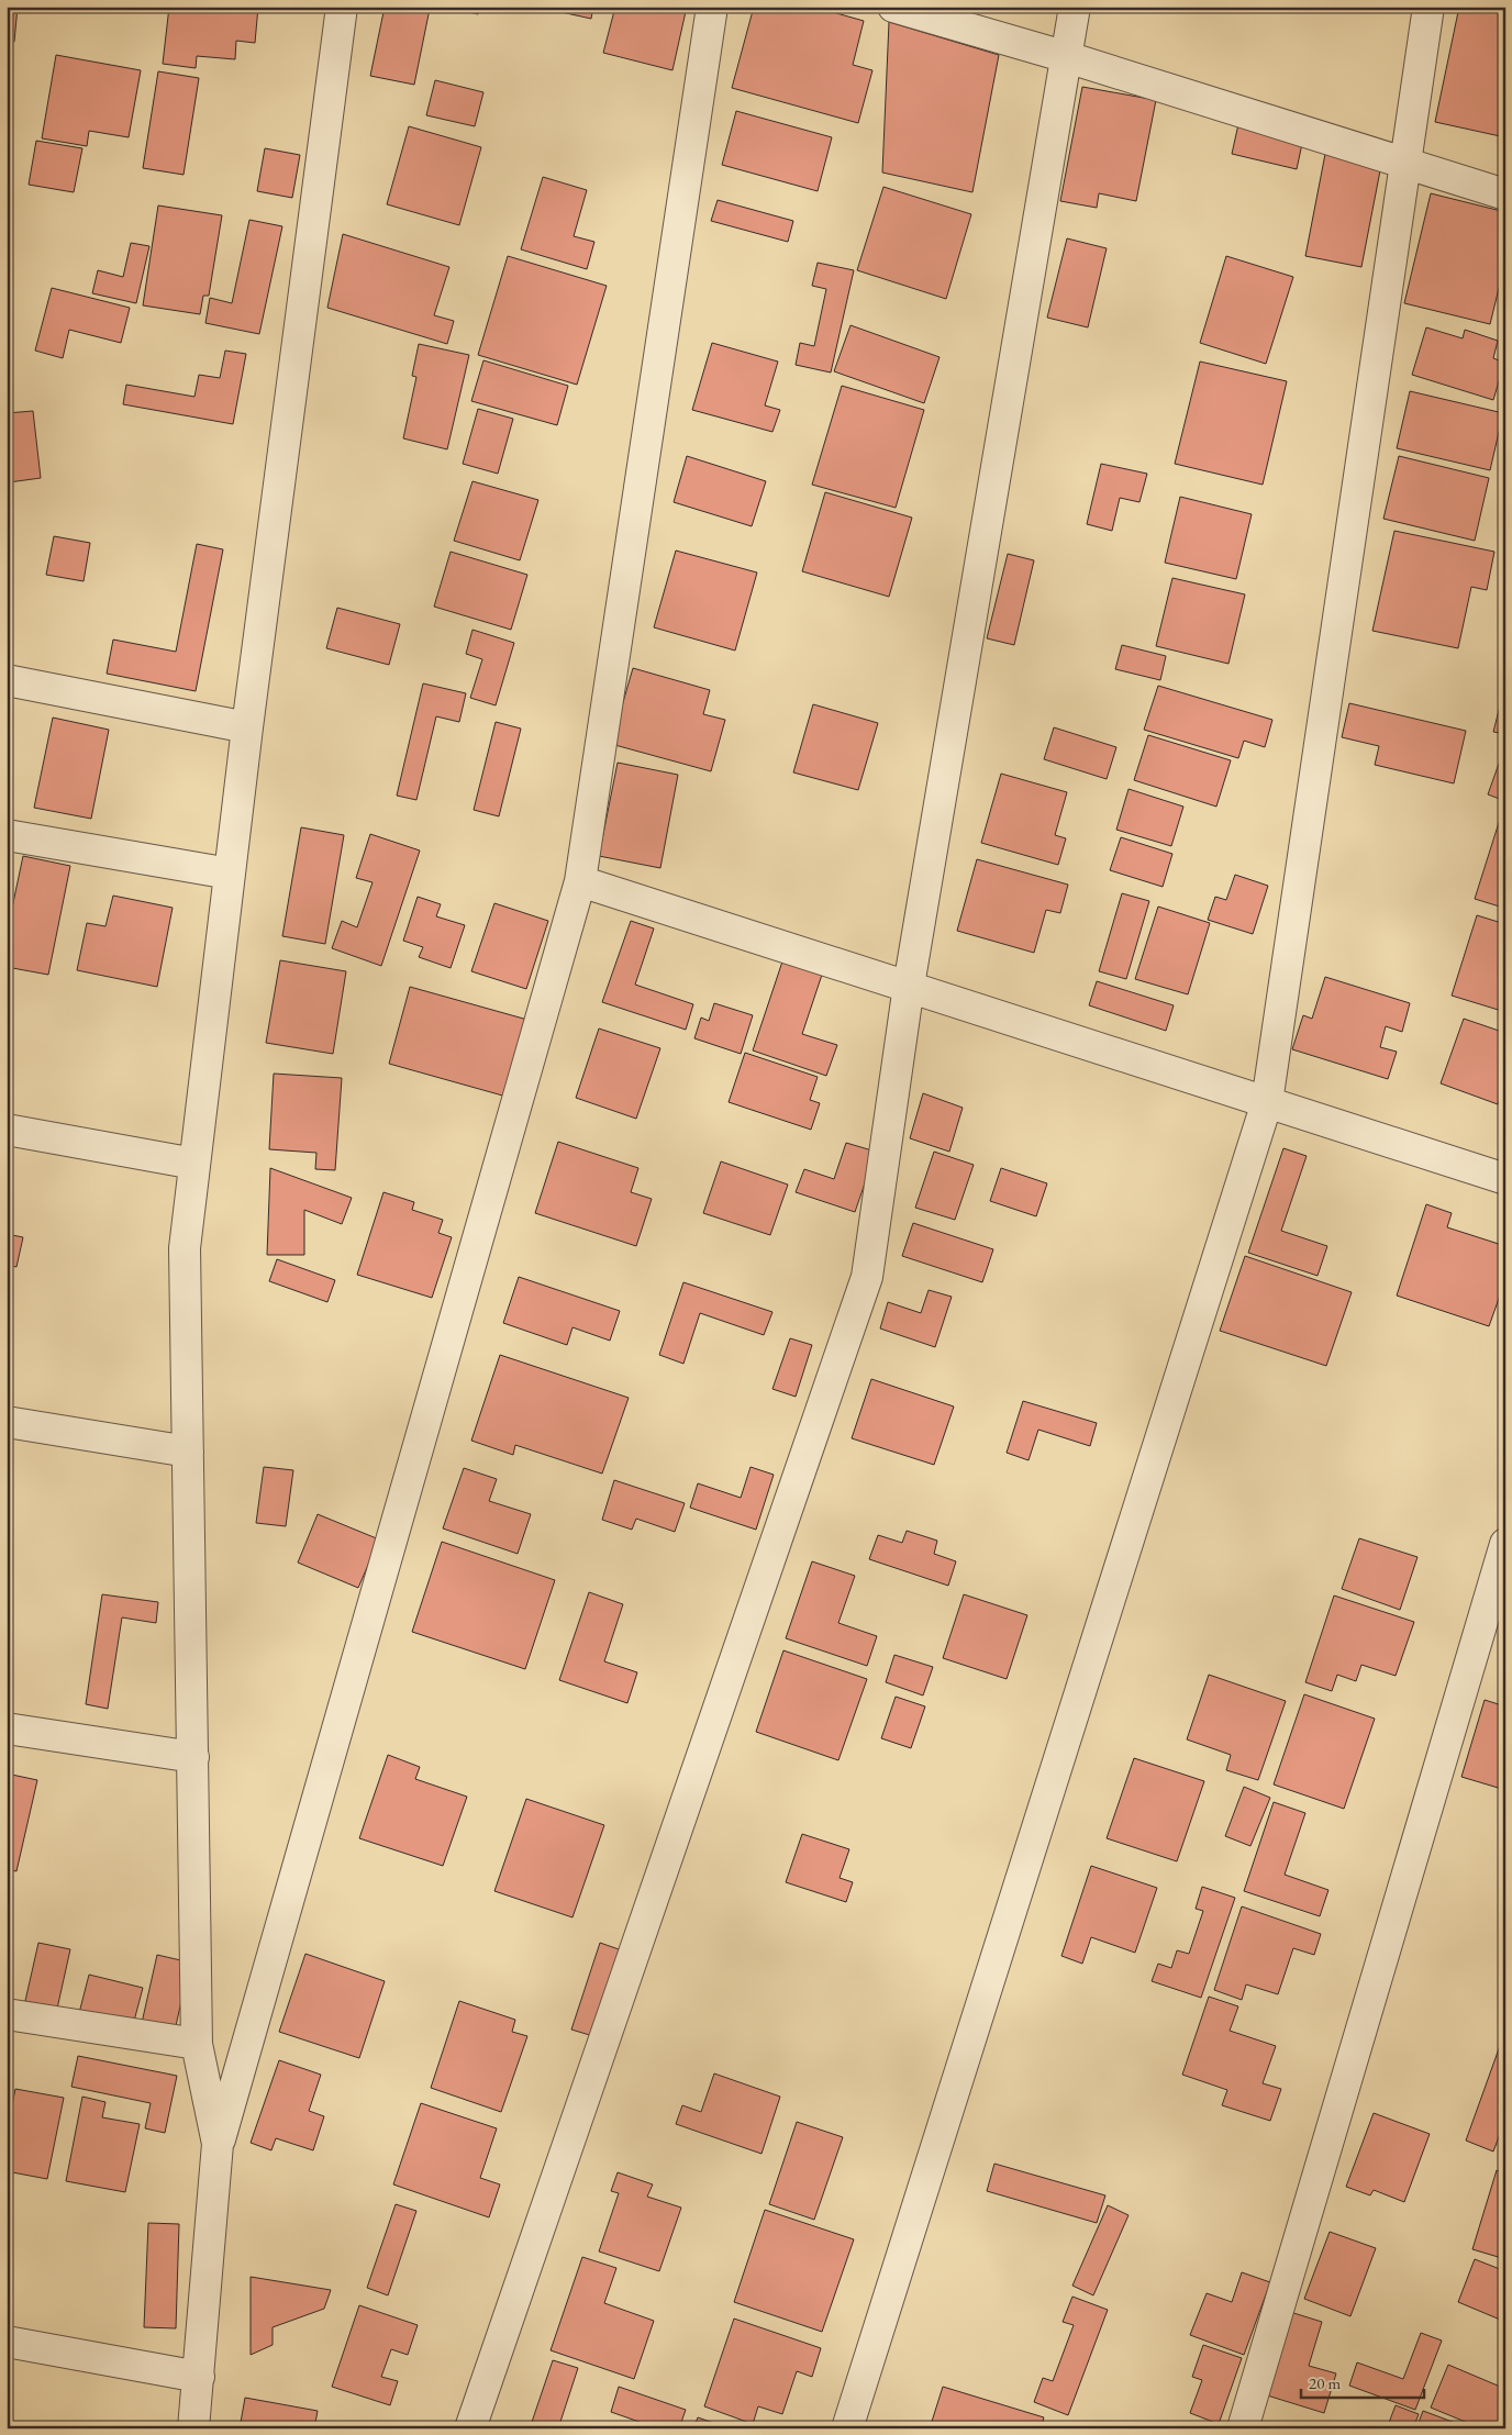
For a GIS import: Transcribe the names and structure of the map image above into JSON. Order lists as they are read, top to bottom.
{
  "scale_bar": "20 m"
}
